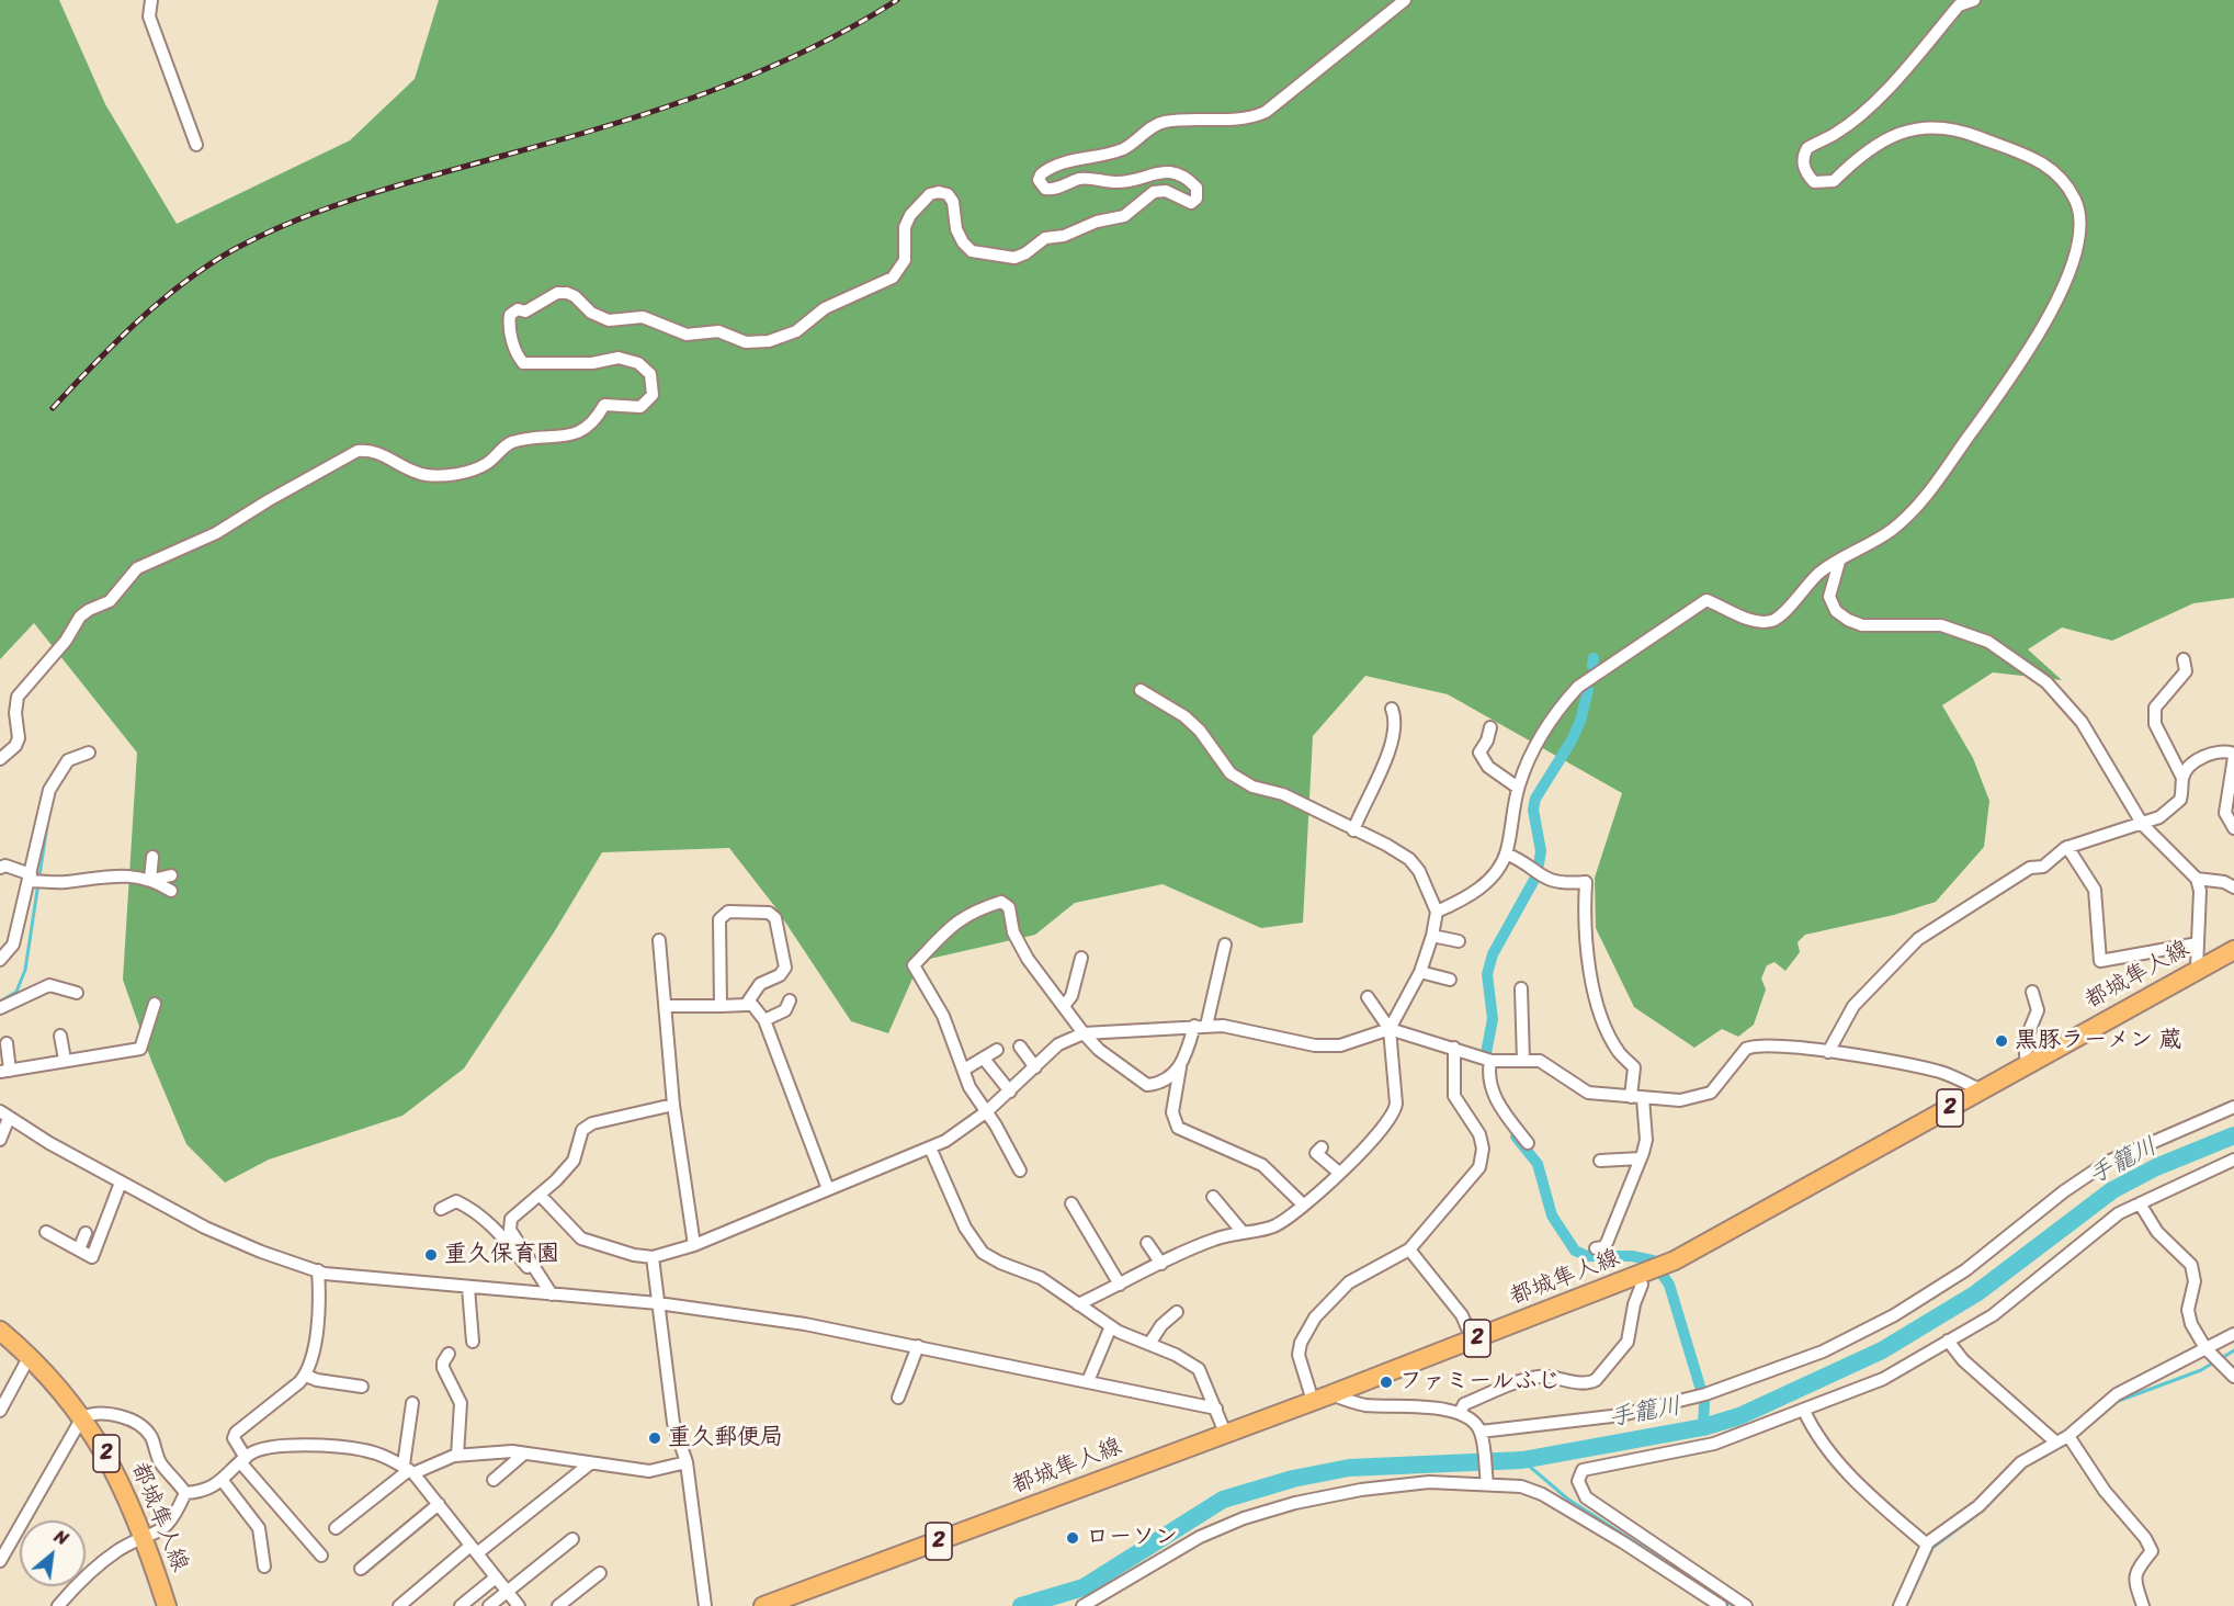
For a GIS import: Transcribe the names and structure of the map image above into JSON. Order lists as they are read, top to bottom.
{
  "streets": {
    "main road": ["都城隼人線", "2"]
  },
  "water": ["手籠川"],
  "places": [
    "黒豚ラーメン 蔵",
    "重久保育園",
    "ファミールふじ",
    "重久郵便局",
    "ローソン"
  ],
  "north": "top right"
}
